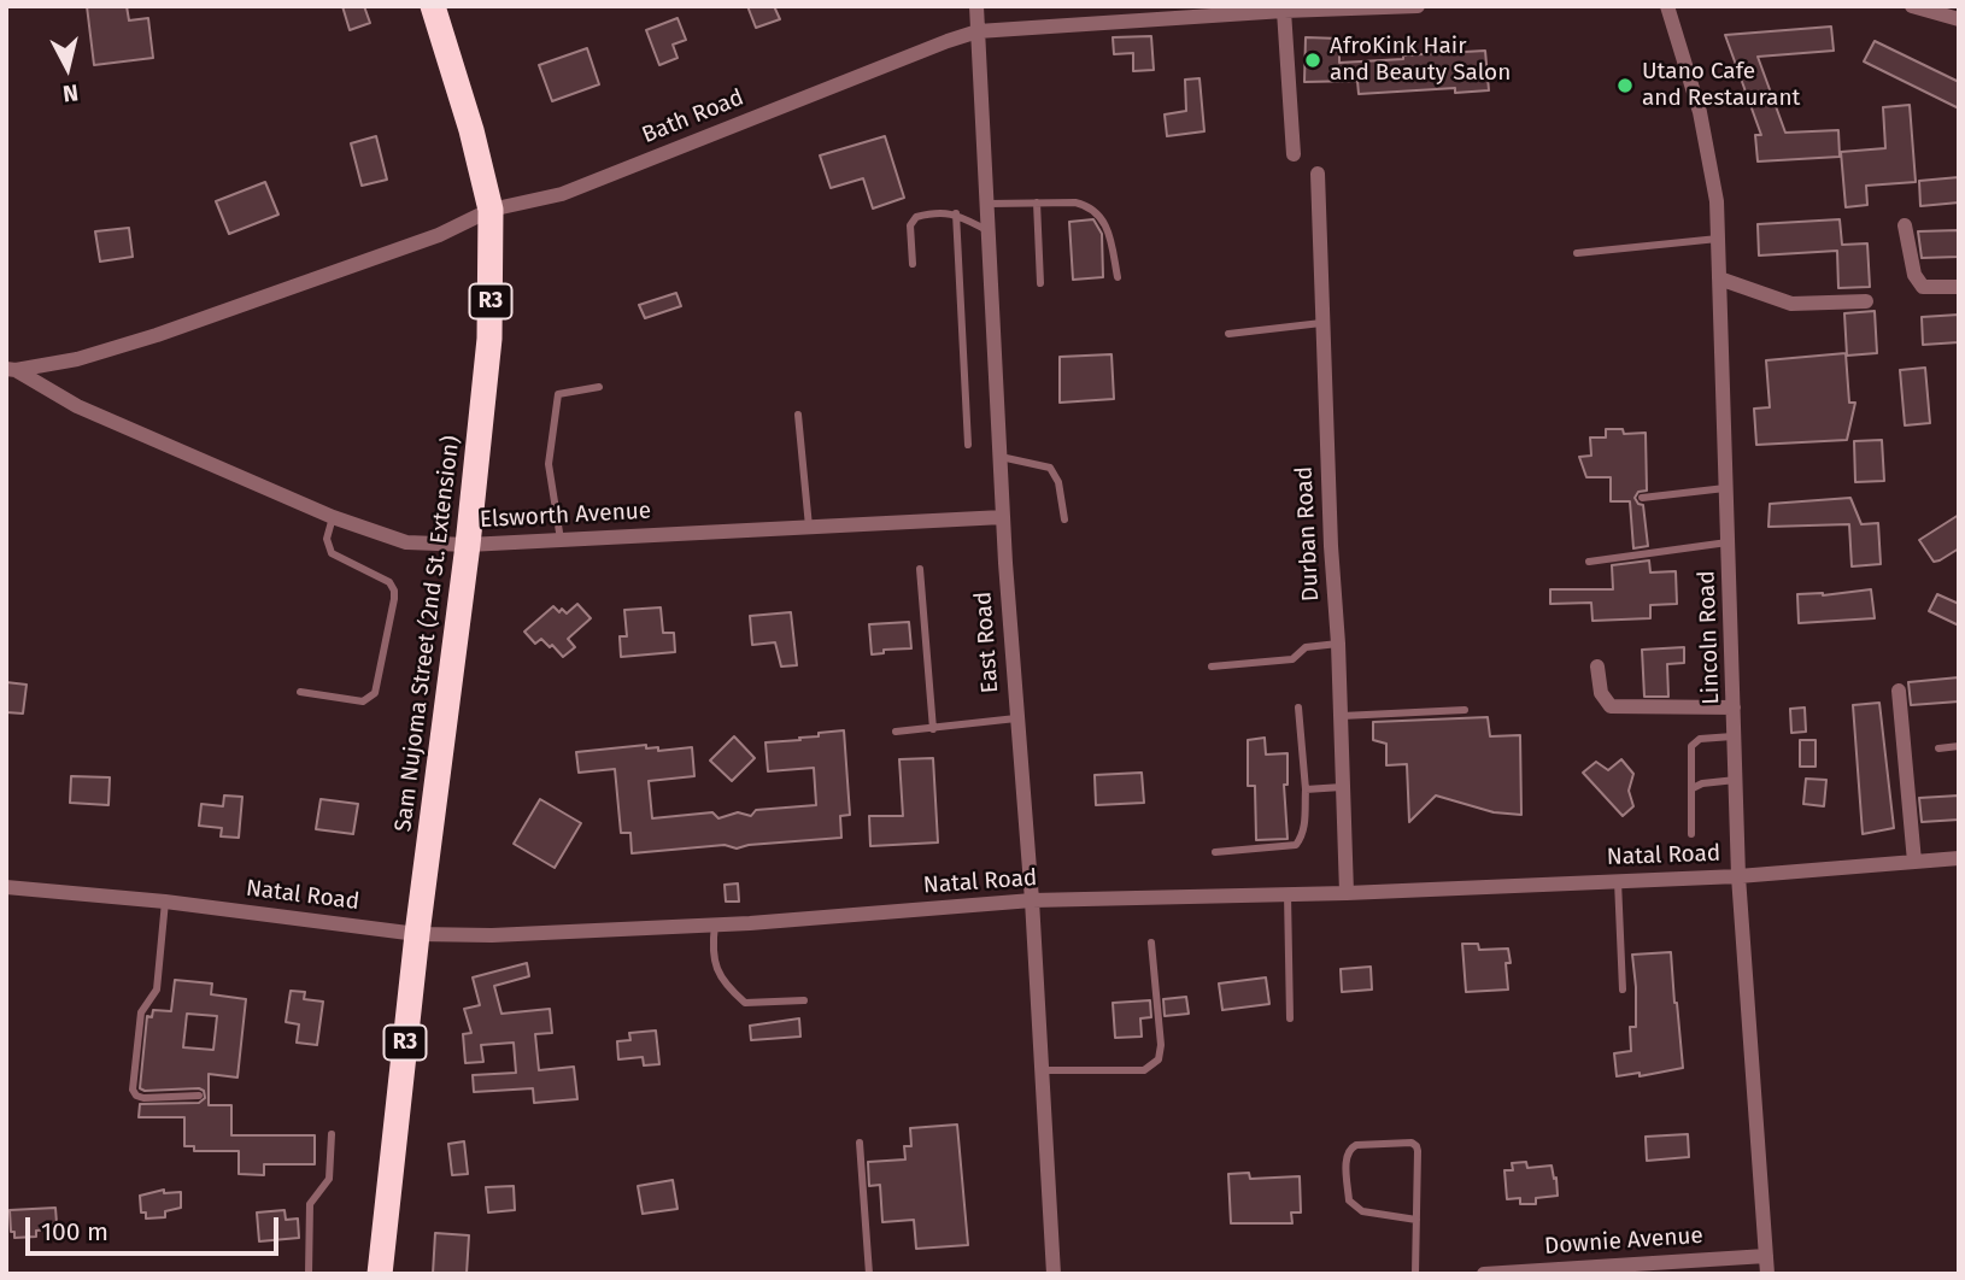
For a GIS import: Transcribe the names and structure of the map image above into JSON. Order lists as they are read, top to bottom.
{
  "streets": {
    "highway": ["R3", "Sam Nujoma Street (2nd St. Extension)"],
    "street": [
      "Bath Road",
      "Elsworth Avenue",
      "Durban Road",
      "Lincoln Road",
      "East Road",
      "Natal Road",
      "Downie Avenue"
    ]
  },
  "crossings": [
    ["Bath Road", "Elsworth Avenue"],
    ["Bath Road", "Sam Nujoma Street (2nd St. Extension)"],
    ["Bath Road", "East Road"],
    ["Elsworth Avenue", "Sam Nujoma Street (2nd St. Extension)"],
    ["Elsworth Avenue", "East Road"],
    ["Durban Road", "Natal Road"],
    ["Sam Nujoma Street (2nd St. Extension)", "Natal Road"],
    ["Lincoln Road", "Natal Road"],
    ["Lincoln Road", "Downie Avenue"],
    ["East Road", "Natal Road"]
  ],
  "places": ["AfroKink Hair and Beauty Salon", "Utano Cafe and Restaurant"],
  "scale_bar": "100 m",
  "north": "bottom"
}
